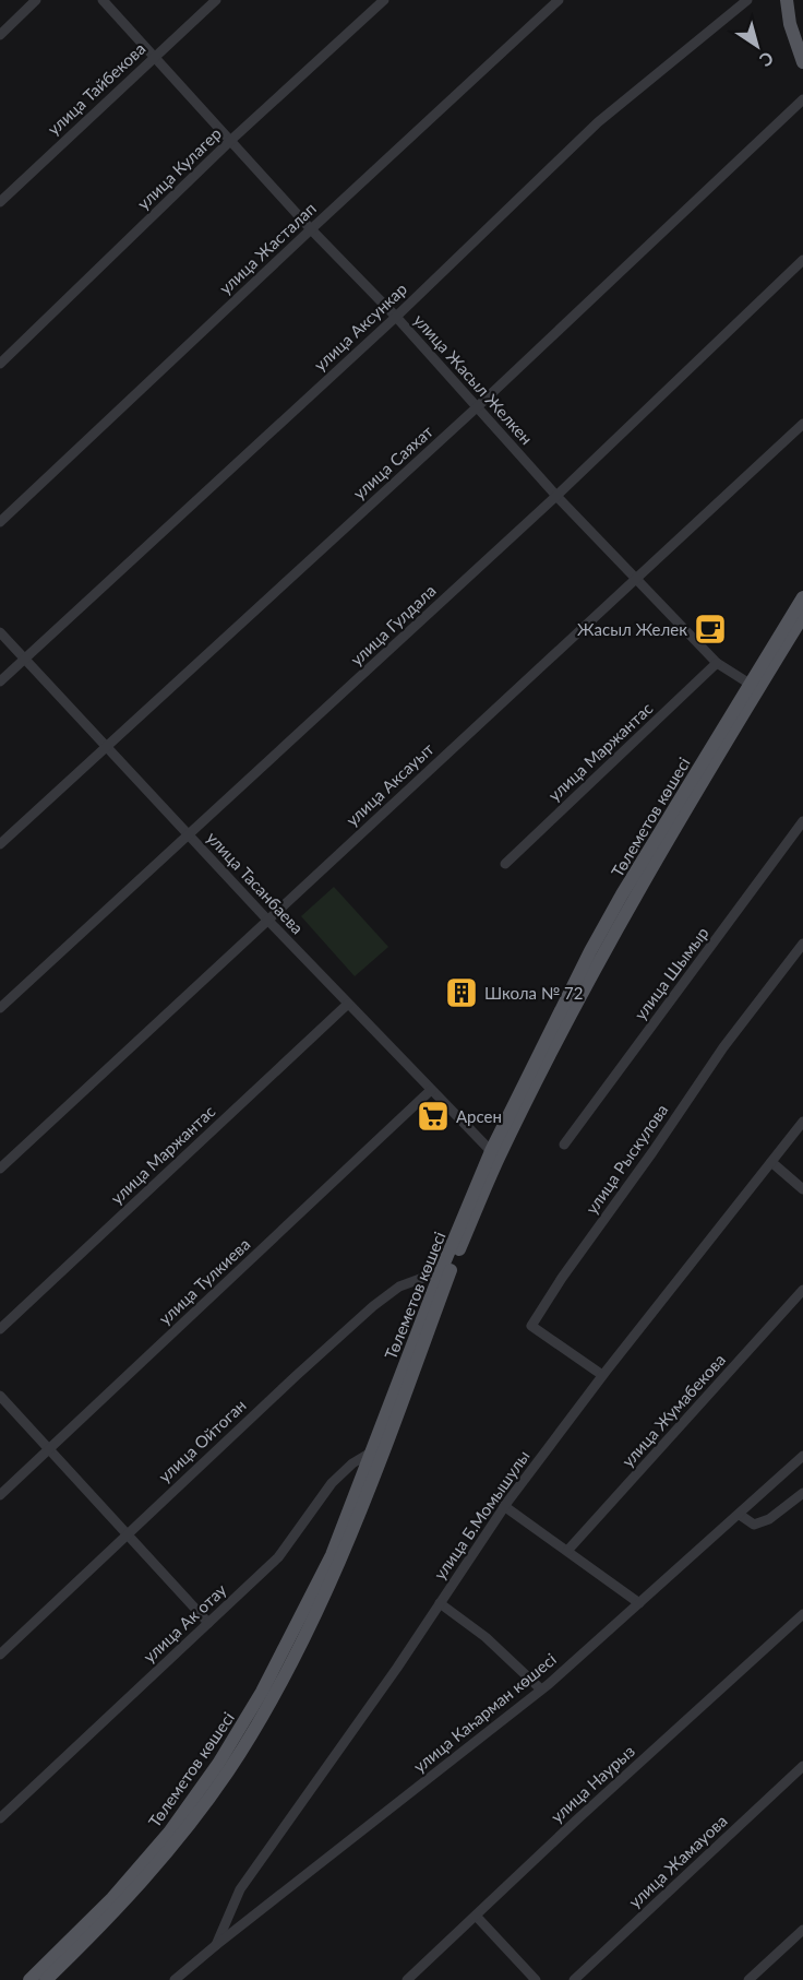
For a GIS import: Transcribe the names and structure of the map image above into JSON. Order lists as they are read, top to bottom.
{
  "streets": {
    "main road": ["Төлеметов көшесі"],
    "street": [
      "улица Тайбекова",
      "улица Кулагер",
      "улица Жасталап",
      "улица Аксункар",
      "улица Жасыл Желкен",
      "улица Саяхат",
      "улица Гулдала",
      "улица Маржантас",
      "улица Аксауыт",
      "улица Тасанбаева",
      "улица Шымыр",
      "улица Рыскулова",
      "улица Тулкиева",
      "улица Жумабекова",
      "улица Ойтоган",
      "улица Б.Момышулы",
      "улица Ак отау",
      "улица Каһарман көшесі",
      "улица Наурыз",
      "улица Жамауова"
    ]
  },
  "crossings": [
    ["улица Тайбекова", "улица Жасыл Желкен"],
    ["улица Кулагер", "улица Жасыл Желкен"],
    ["улица Жасталап", "улица Жасыл Желкен"],
    ["улица Аксункар", "улица Жасыл Желкен"],
    ["улица Аксункар", "улица Тасанбаева"],
    ["улица Жасыл Желкен", "улица Саяхат"],
    ["улица Жасыл Желкен", "улица Гулдала"],
    ["улица Жасыл Желкен", "улица Маржантас"],
    ["улица Жасыл Желкен", "улица Аксауыт"],
    ["улица Жасыл Желкен", "Төлеметов көшесі"],
    ["улица Саяхат", "улица Тасанбаева"],
    ["улица Гулдала", "улица Тасанбаева"],
    ["улица Маржантас", "улица Тасанбаева"],
    ["улица Аксауыт", "улица Тасанбаева"],
    ["Төлеметов көшесі", "улица Тасанбаева"],
    ["Төлеметов көшесі", "улица Ойтоган"],
    ["Төлеметов көшесі", "улица Ак отау"],
    ["улица Тасанбаева", "улица Тулкиева"],
    ["улица Рыскулова", "улица Б.Момышулы"],
    ["улица Б.Момышулы", "улица Каһарман көшесі"]
  ],
  "places": {
    "cafe": ["Жасыл Желек"],
    "building": ["Школа № 72"],
    "supermarket": ["Арсен"]
  },
  "north": "bottom right"
}
